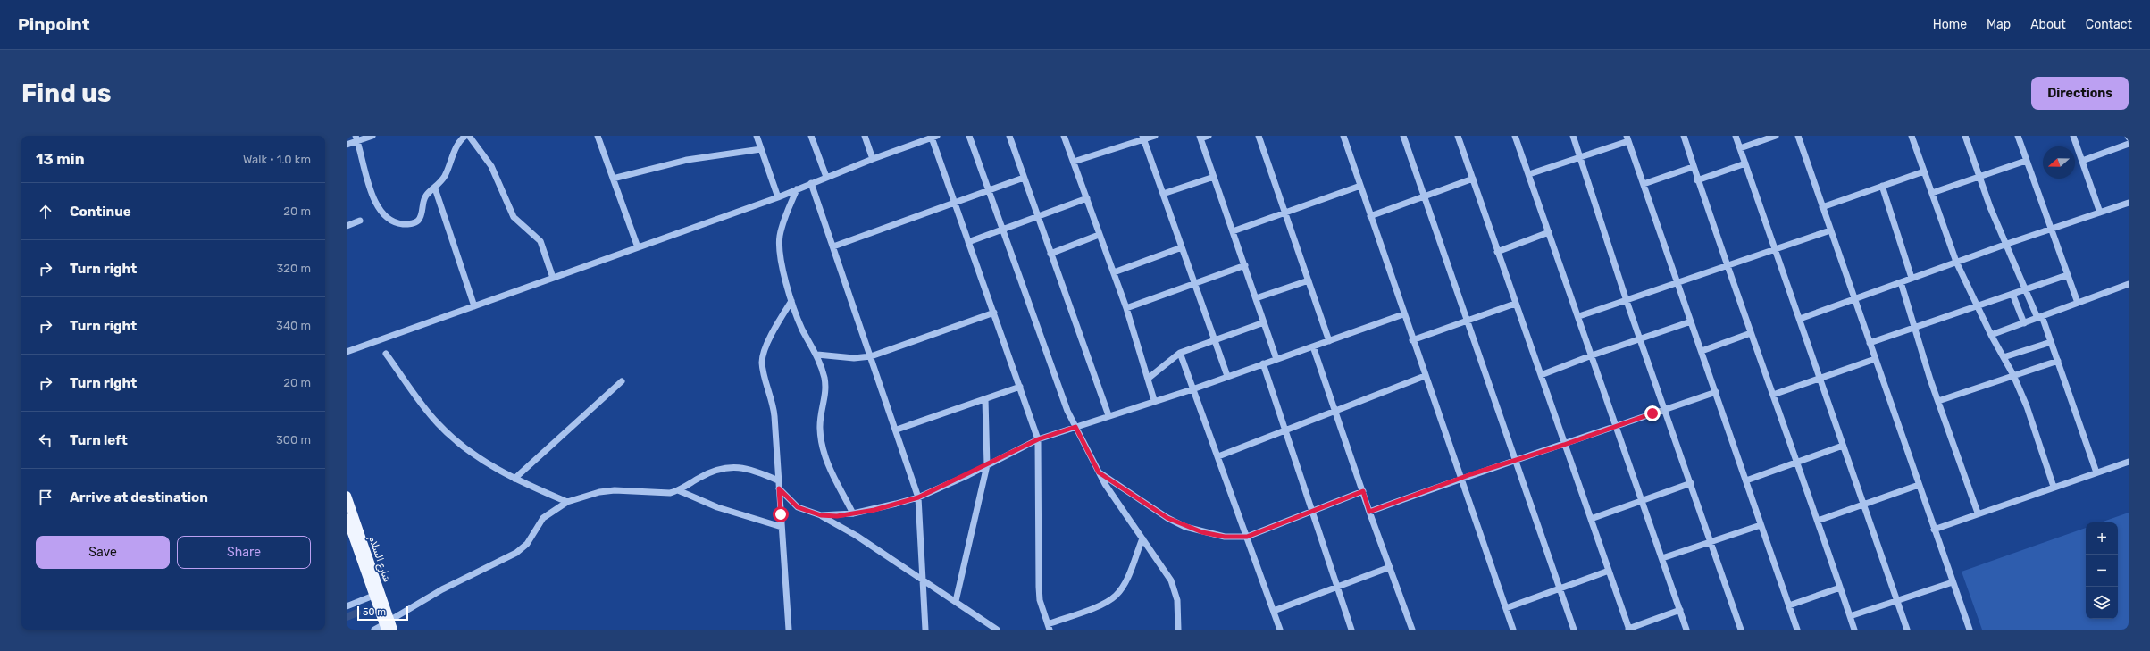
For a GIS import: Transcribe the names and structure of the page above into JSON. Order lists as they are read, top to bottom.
{
  "streets": {
    "main road": ["شارع السلام"]
  },
  "scale_bar": "50 m",
  "north": "left",
  "page": {
    "header": "Pinpoint",
    "nav": [
      "Home",
      "Map",
      "About",
      "Contact"
    ],
    "buttons": [
      "Directions",
      ["Save", "Share"]
    ],
    "title": "Find us",
    "heading": ["13 min", "Walk · 1.0 km"],
    "list": [
      ["Continue", "20 m"],
      ["Turn right", "320 m"],
      ["Turn right", "340 m"],
      ["Turn right", "20 m"],
      ["Turn left", "300 m"],
      "Arrive at destination"
    ],
    "map_buttons": ["+", "−"],
    "scale": "50 m"
  }
}
